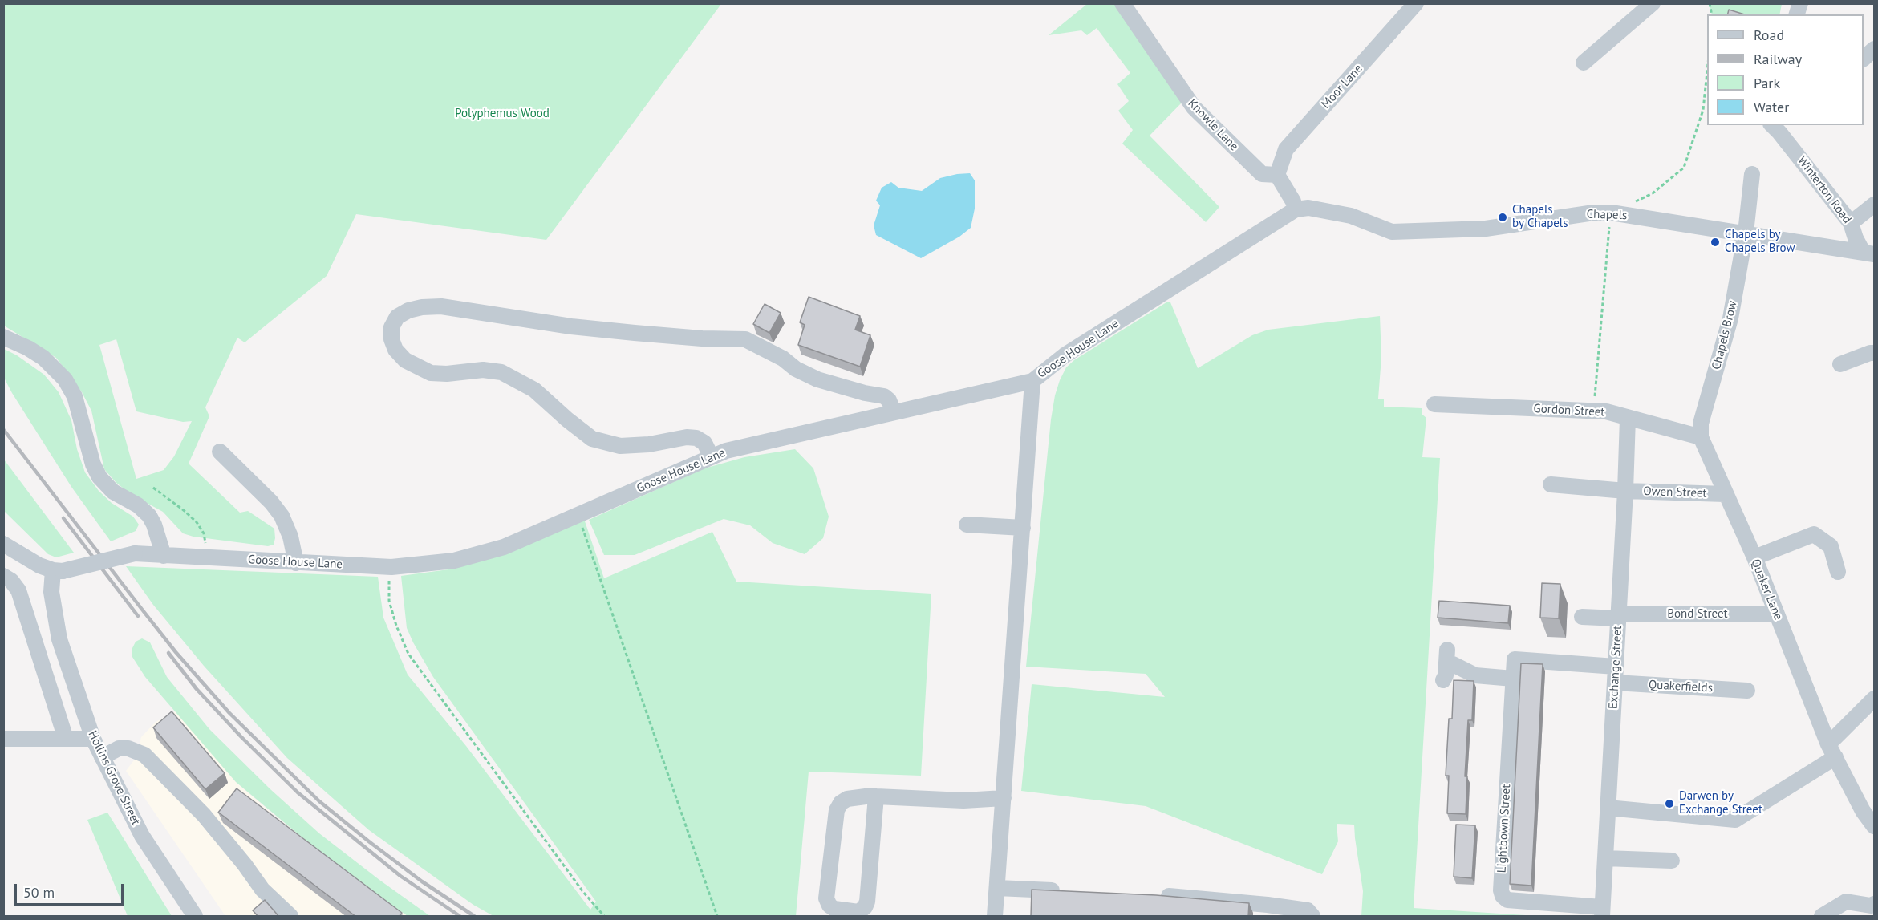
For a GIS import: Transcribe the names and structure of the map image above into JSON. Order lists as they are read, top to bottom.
{
  "streets": {
    "street": [
      "Moor Lane",
      "Knowle Lane",
      "Winterton Road",
      "Chapels",
      "Chapels Brow",
      "Goose House Lane",
      "Gordon Street",
      "Owen Street",
      "Quaker Lane",
      "Bond Street",
      "Exchange Street",
      "Quakerfields",
      "Hollins Grove Street",
      "Lightbown Street"
    ]
  },
  "crossings": [
    ["Moor Lane", "Knowle Lane"],
    ["Winterton Road", "Chapels"],
    ["Chapels", "Chapels Brow"],
    ["Chapels", "Goose House Lane"],
    ["Chapels Brow", "Gordon Street"],
    ["Chapels Brow", "Quaker Lane"],
    ["Goose House Lane", "Hollins Grove Street"],
    ["Gordon Street", "Quaker Lane"],
    ["Gordon Street", "Exchange Street"],
    ["Owen Street", "Quaker Lane"],
    ["Owen Street", "Exchange Street"],
    ["Quaker Lane", "Bond Street"],
    ["Bond Street", "Exchange Street"],
    ["Exchange Street", "Quakerfields"],
    ["Exchange Street", "Lightbown Street"],
    ["Quakerfields", "Lightbown Street"]
  ],
  "parks": ["Polyphemus Wood"],
  "places": ["Chapels by Chapels", "Chapels by Chapels Brow", "Darwen by Exchange Street"],
  "legend": [
    "Road",
    "Railway",
    "Park",
    "Water"
  ],
  "scale_bar": "50 m"
}
